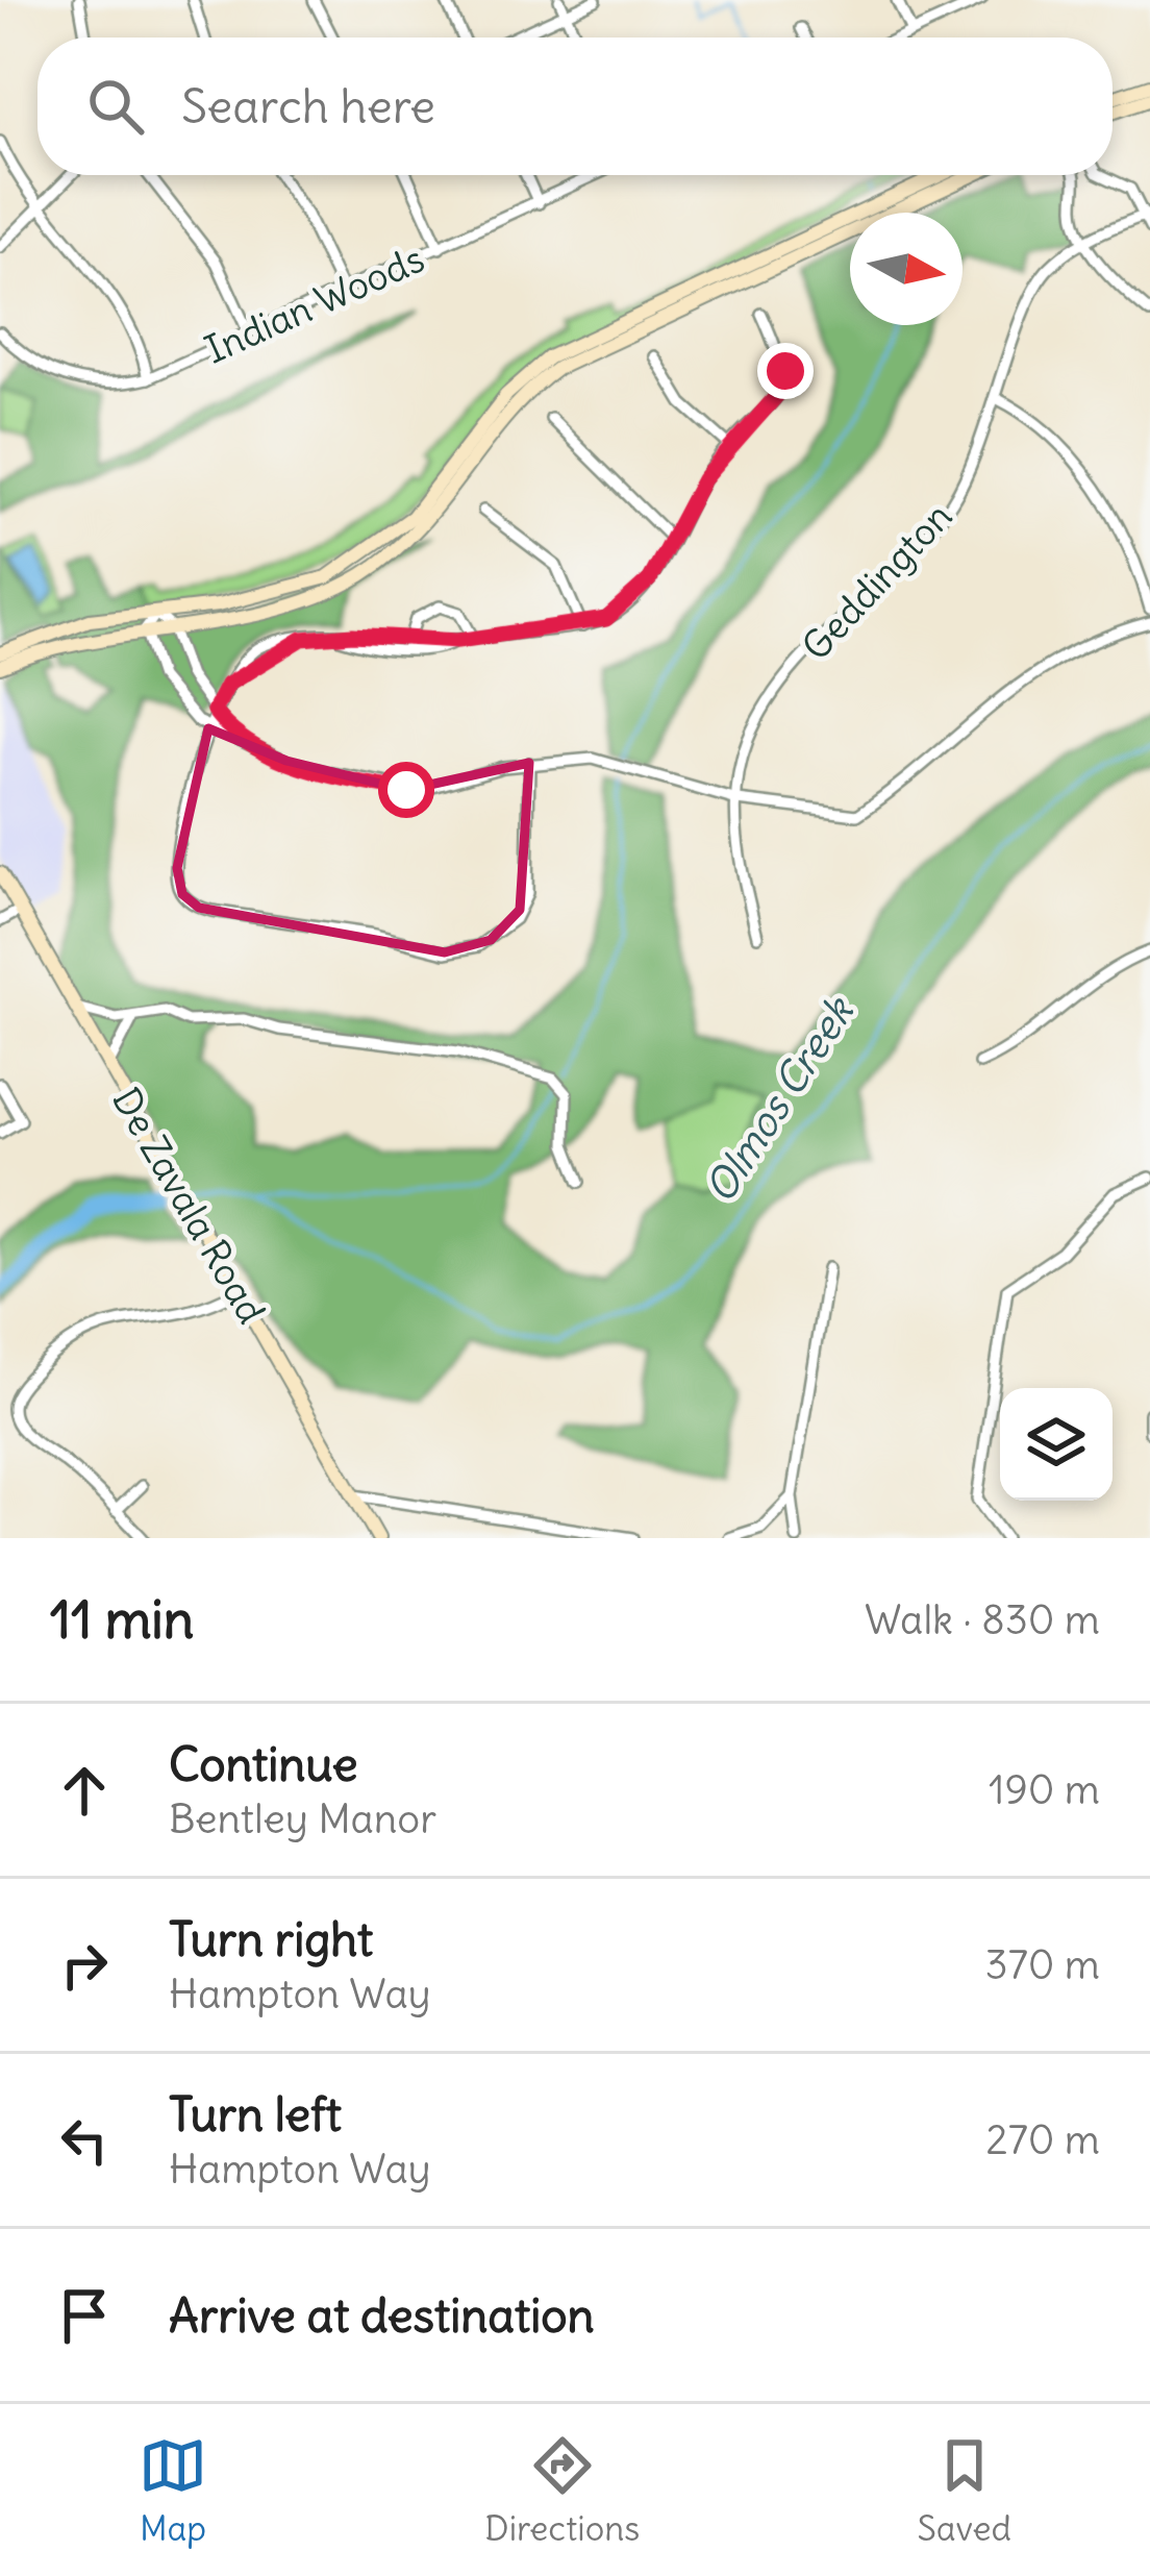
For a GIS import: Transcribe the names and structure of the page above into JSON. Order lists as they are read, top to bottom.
{
  "streets": {
    "main road": ["De Zavala Road"],
    "street": ["Indian Woods", "Geddington"]
  },
  "water": ["Olmos Creek"],
  "north": "right",
  "page": {
    "search": "Search here",
    "heading": ["11 min", "Walk · 830 m"],
    "list": [
      ["Continue", "Bentley Manor", "190 m"],
      ["Turn right", "Hampton Way", "370 m"],
      ["Turn left", "Hampton Way", "270 m"],
      "Arrive at destination"
    ],
    "nav": ["Map", "Directions", "Saved"]
  }
}
